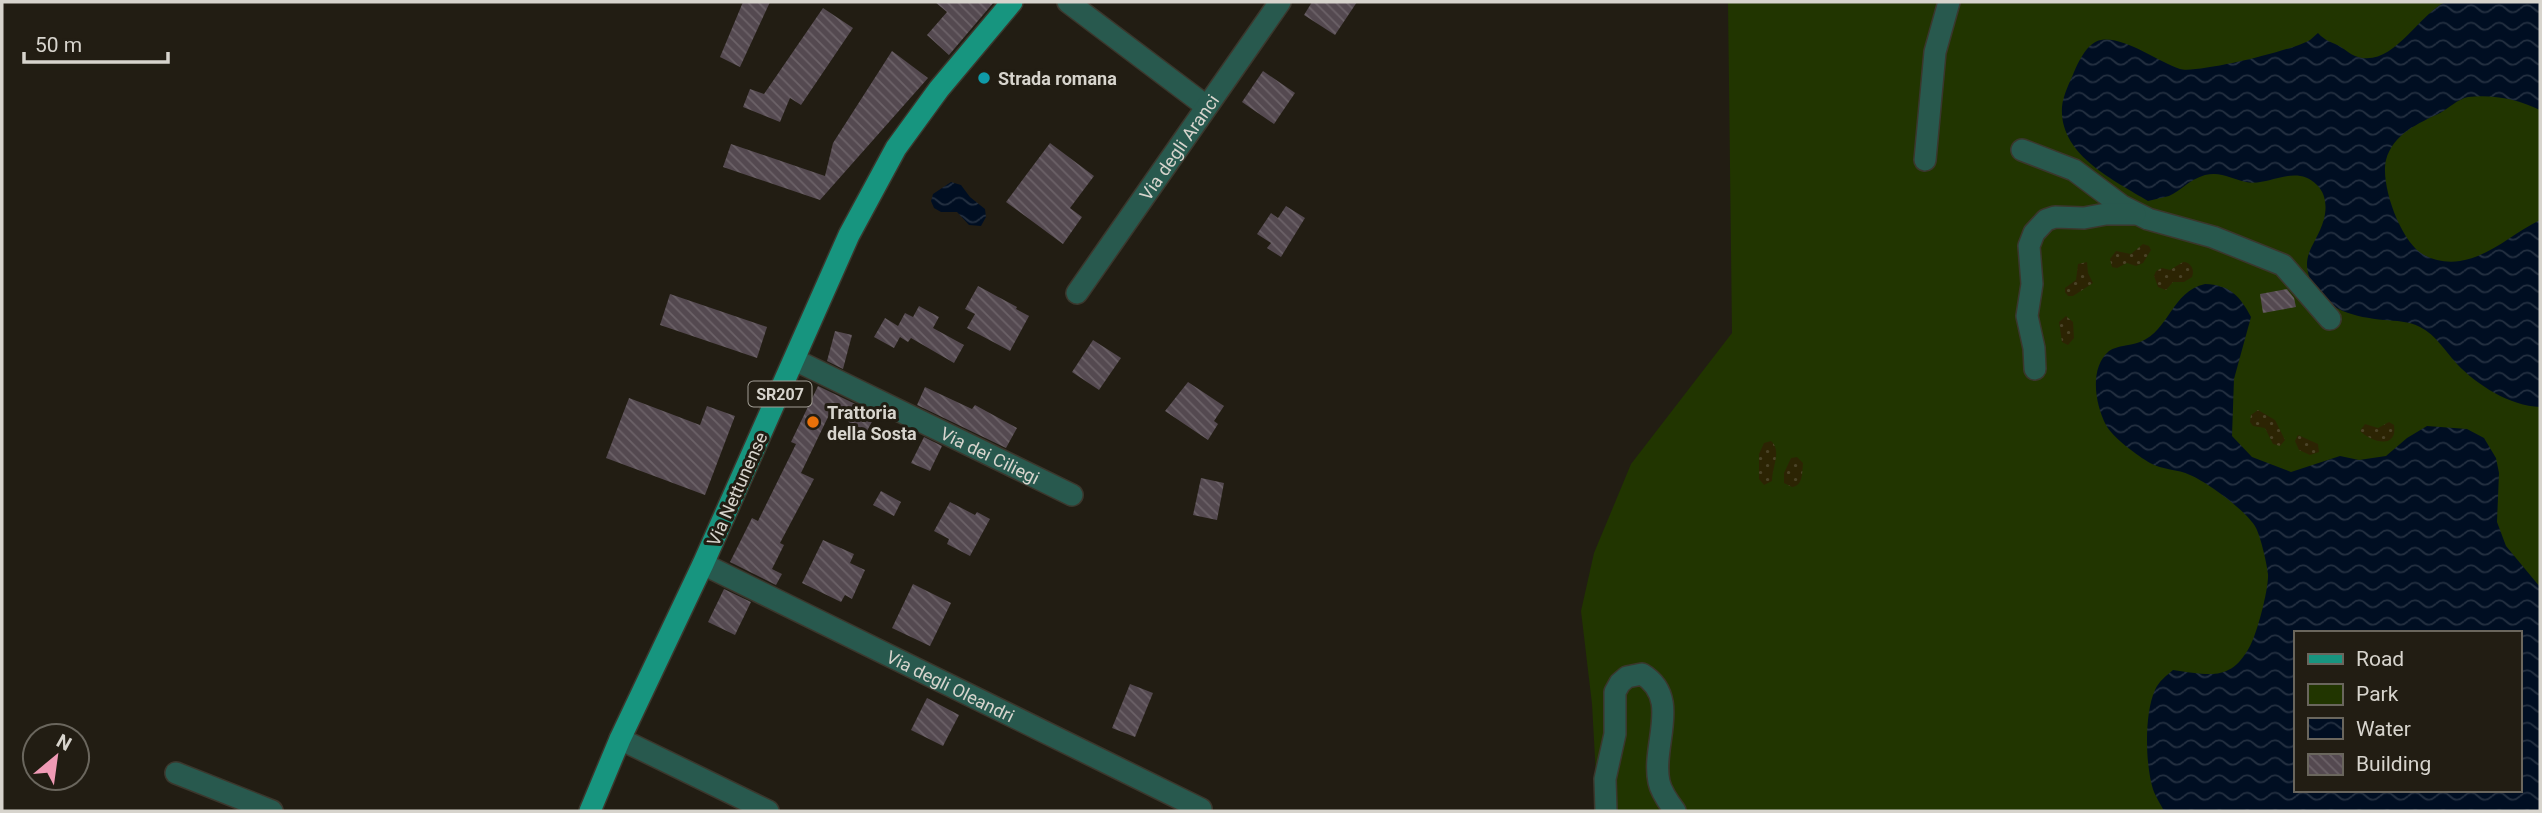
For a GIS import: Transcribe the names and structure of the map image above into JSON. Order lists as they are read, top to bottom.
{
  "streets": {
    "main road": ["SR207", "Via Nettunense"],
    "street": ["Via degli Aranci", "Via dei Ciliegi", "Via degli Oleandri"]
  },
  "crossings": [
    ["Via dei Ciliegi", "Via Nettunense"],
    ["Via Nettunense", "Via degli Oleandri"]
  ],
  "places": ["Strada romana", "Trattoria della Sosta"],
  "legend": [
    "Road",
    "Park",
    "Water",
    "Building"
  ],
  "scale_bar": "50 m",
  "north": "top right"
}
